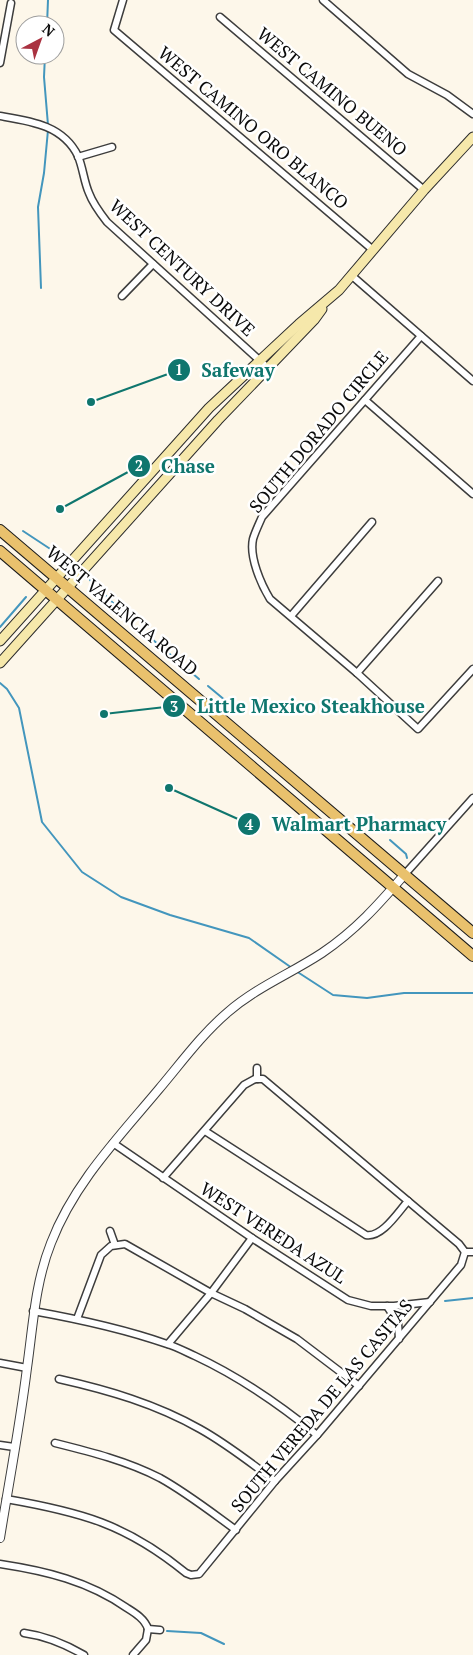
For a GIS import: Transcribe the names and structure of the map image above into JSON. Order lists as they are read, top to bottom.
{
  "streets": {
    "main road": ["WEST VALENCIA ROAD"],
    "street": [
      "WEST CAMINO BUENO",
      "WEST CAMINO ORO BLANCO",
      "WEST CENTURY DRIVE",
      "SOUTH DORADO CIRCLE",
      "WEST VEREDA AZUL",
      "SOUTH VEREDA DE LAS CASITAS"
    ]
  },
  "crossings": [
    ["WEST VEREDA AZUL", "SOUTH VEREDA DE LAS CASITAS"]
  ],
  "places": [
    "Safeway",
    "Chase",
    "Little Mexico Steakhouse",
    "Walmart Pharmacy"
  ],
  "north": "top right"
}
